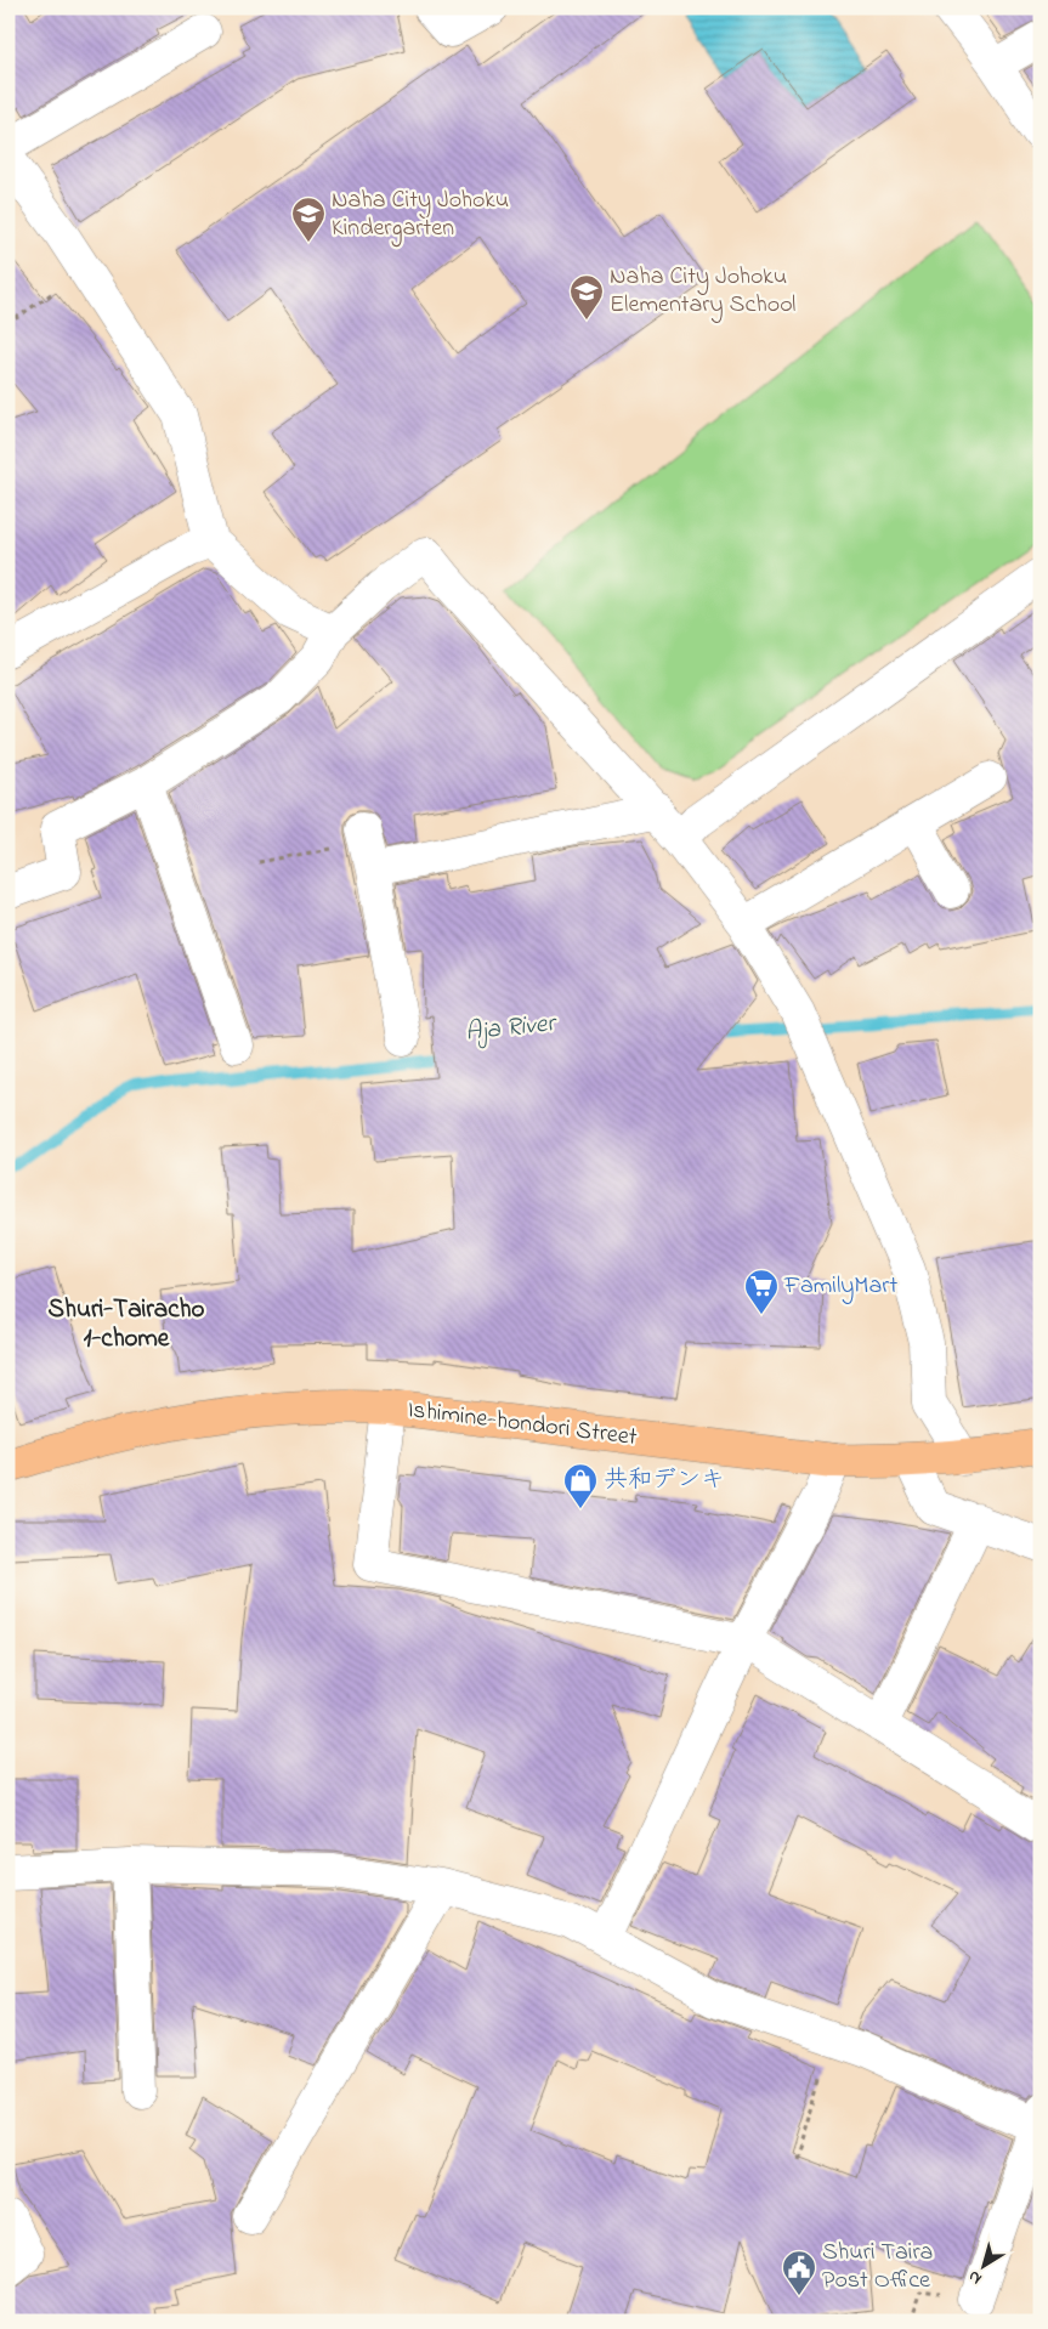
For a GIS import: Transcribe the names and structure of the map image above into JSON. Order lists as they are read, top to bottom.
{
  "streets": {
    "main road": ["Ishimine-hondori Street"]
  },
  "districts": ["Shuri-Tairacho 1-chome"],
  "water": ["Aja River"],
  "places": {
    "school or university": ["Naha City Johoku Kindergarten", "Naha City Johoku Elementary School"],
    "supermarket": ["FamilyMart"],
    "shop": ["共和デンキ"],
    "public building": ["Shuri Taira Post Office"]
  },
  "north": "bottom left"
}
